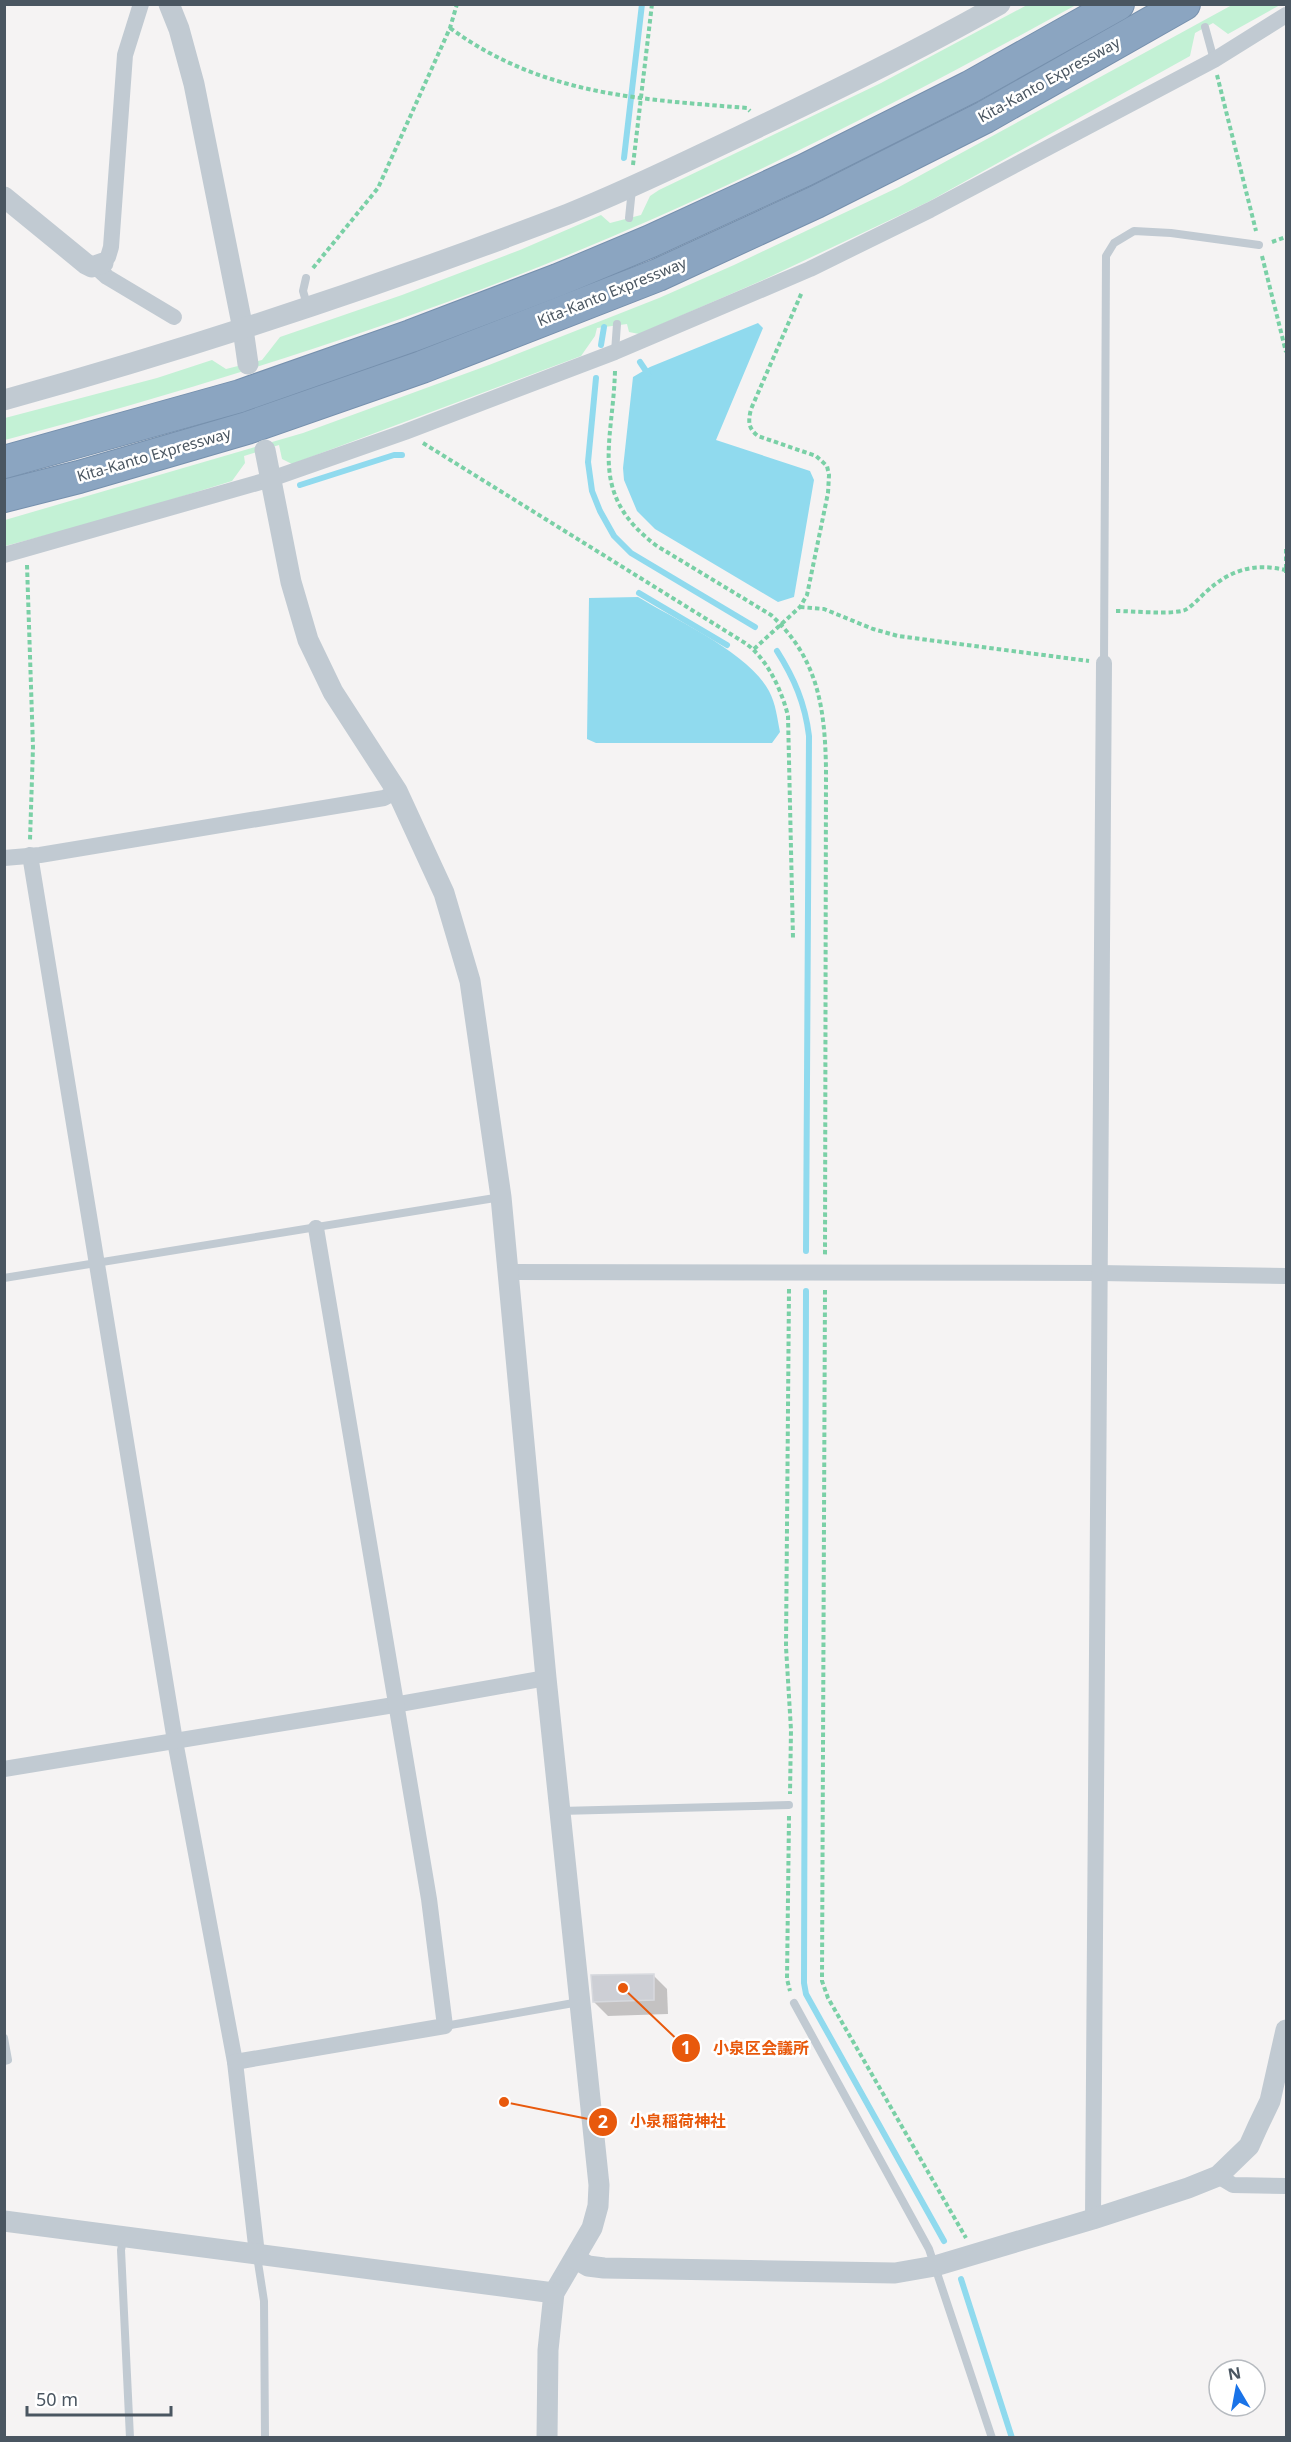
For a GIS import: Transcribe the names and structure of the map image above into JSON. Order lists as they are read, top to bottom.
{
  "streets": {
    "highway": ["Kita-Kanto Expressway"]
  },
  "places": ["小泉区会議所", "小泉稲荷神社"],
  "scale_bar": "50 m",
  "north": "top"
}
